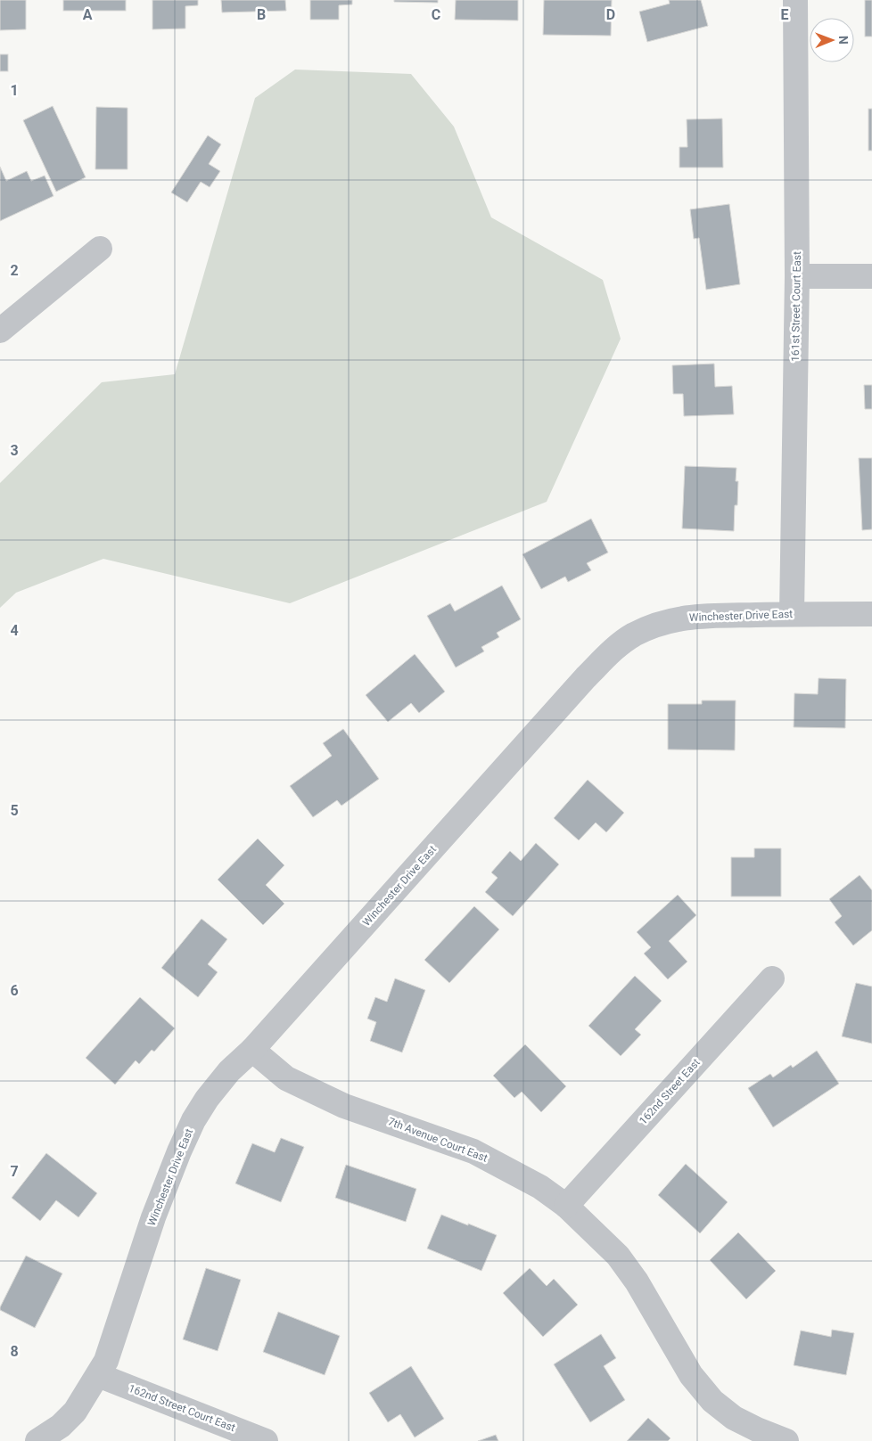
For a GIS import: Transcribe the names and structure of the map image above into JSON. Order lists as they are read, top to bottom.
{
  "streets": {
    "street": [
      "161st Street Court East",
      "Winchester Drive East",
      "162nd Street East",
      "7th Avenue Court East",
      "162nd Street Court East"
    ]
  },
  "crossings": [
    ["161st Street Court East", "Winchester Drive East"],
    ["Winchester Drive East", "7th Avenue Court East"],
    ["Winchester Drive East", "162nd Street Court East"],
    ["162nd Street East", "7th Avenue Court East"]
  ],
  "north": "right",
  "grid": {
    "columns": [
      "A",
      "B",
      "C",
      "D",
      "E"
    ],
    "rows": [
      "1",
      "2",
      "3",
      "4",
      "5",
      "6",
      "7",
      "8"
    ]
  }
}
